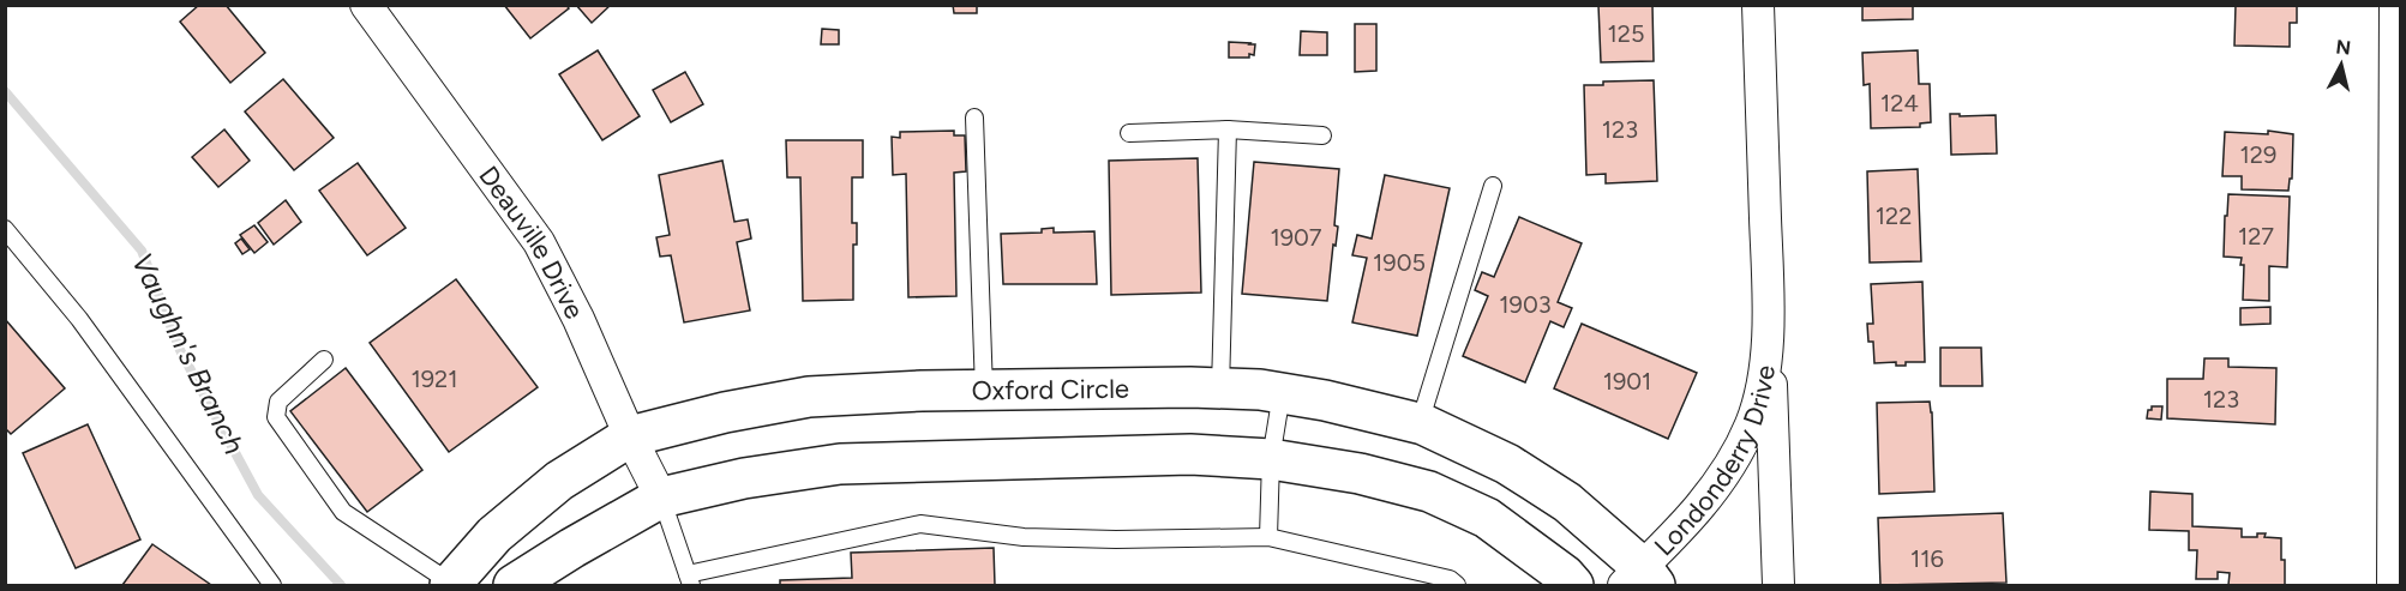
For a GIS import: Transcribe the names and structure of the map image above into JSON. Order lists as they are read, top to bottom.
{
  "streets": {
    "street": ["Deauville Drive", "Oxford Circle", "Londonderry Drive"]
  },
  "crossings": [
    ["Deauville Drive", "Oxford Circle"],
    ["Oxford Circle", "Londonderry Drive"]
  ],
  "water": ["Vaughn's Branch"],
  "house_numbers": [
    "125",
    "124",
    "123",
    "129",
    "122",
    "127",
    "1907",
    "1905",
    "1903",
    "1921",
    "1901",
    "123",
    "116"
  ],
  "north": "top"
}
